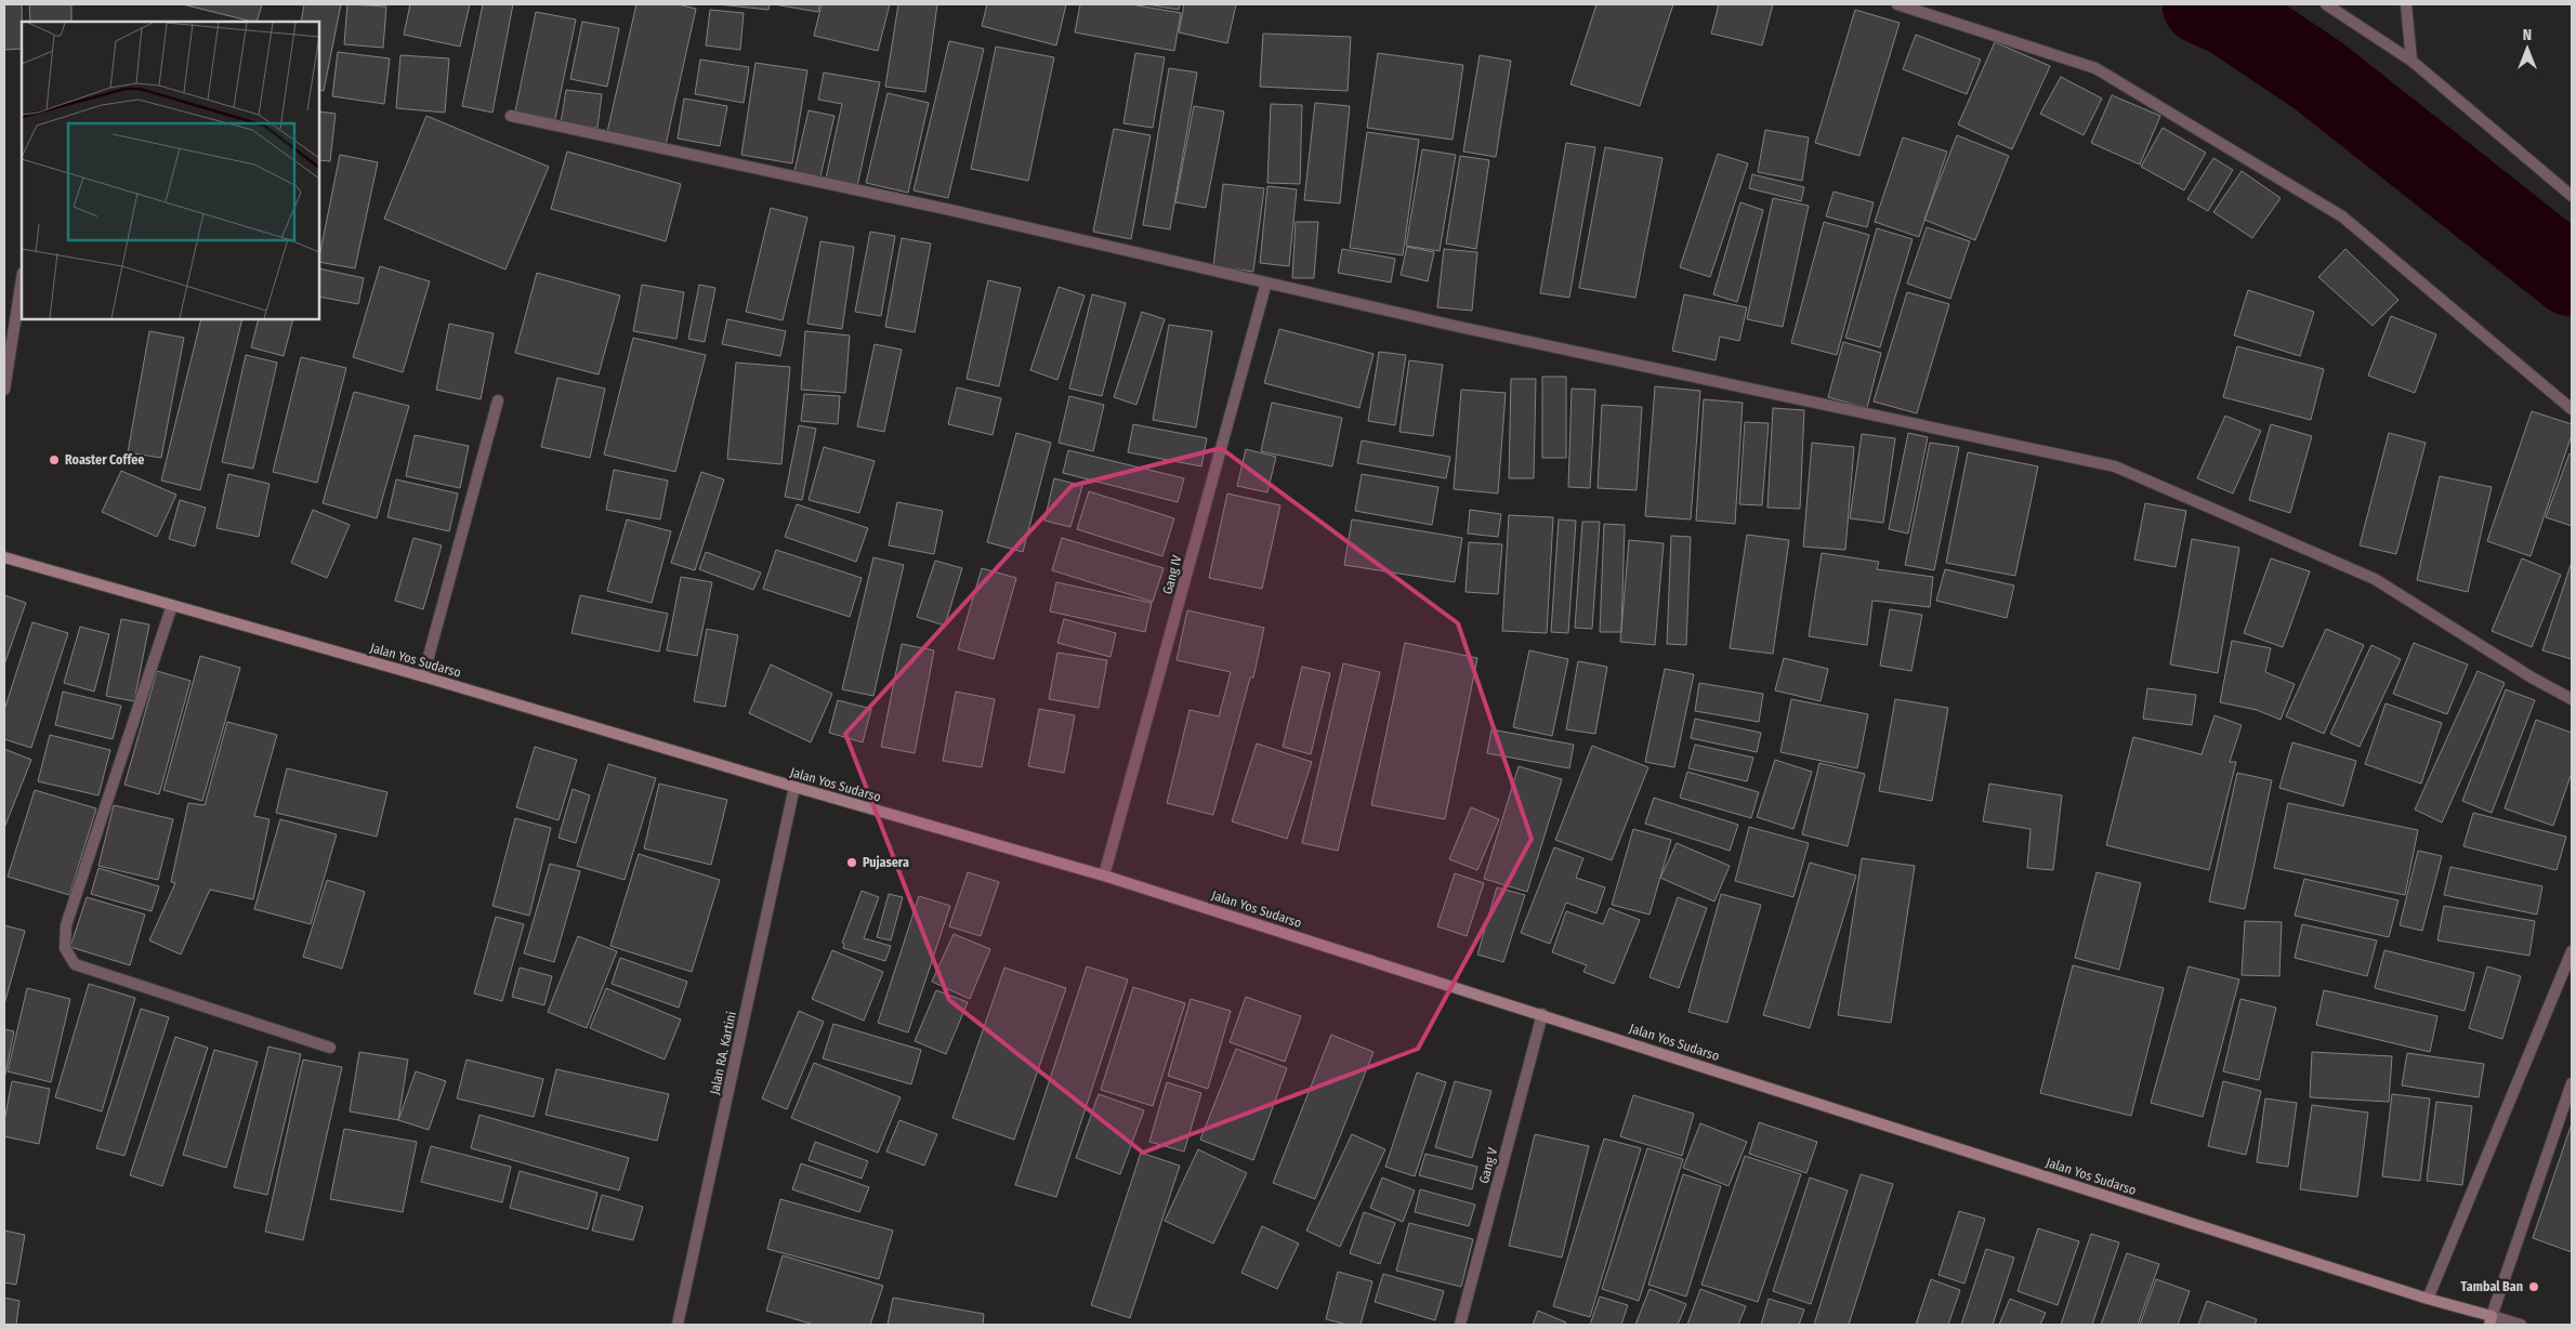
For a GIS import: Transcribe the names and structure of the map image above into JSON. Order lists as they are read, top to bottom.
{
  "streets": {
    "main road": ["Jalan Yos Sudarso"],
    "street": ["Gang IV", "Jalan RA. Kartini", "Gang V"]
  },
  "crossings": [
    ["Gang IV", "Jalan Yos Sudarso"],
    ["Jalan Yos Sudarso", "Jalan RA. Kartini"],
    ["Jalan Yos Sudarso", "Gang V"]
  ],
  "places": ["Roaster Coffee", "Pujasera", "Tambal Ban"],
  "north": "top"
}
